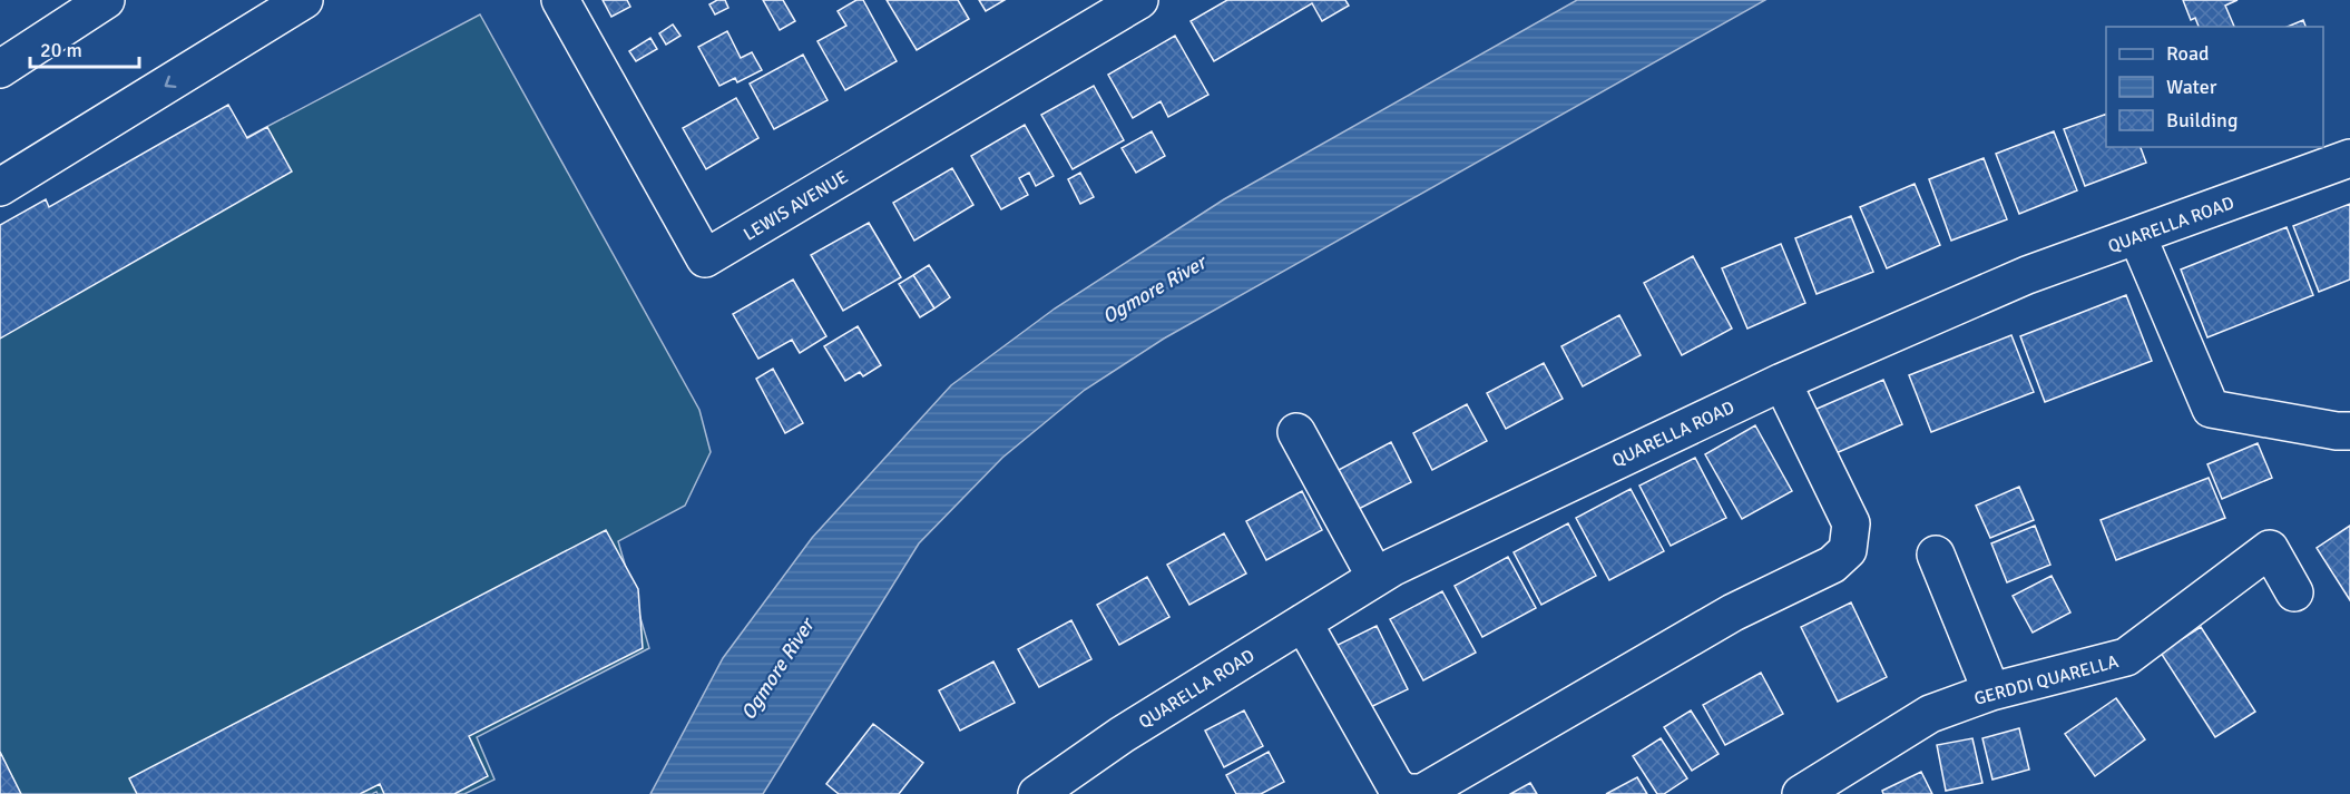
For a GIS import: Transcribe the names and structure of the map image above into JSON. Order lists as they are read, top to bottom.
{
  "streets": {
    "street": ["LEWIS AVENUE", "QUARELLA ROAD", "GERDDI QUARELLA"]
  },
  "water": ["Ogmore River"],
  "legend": ["Road", "Water", "Building"],
  "scale_bar": "20 m"
}
